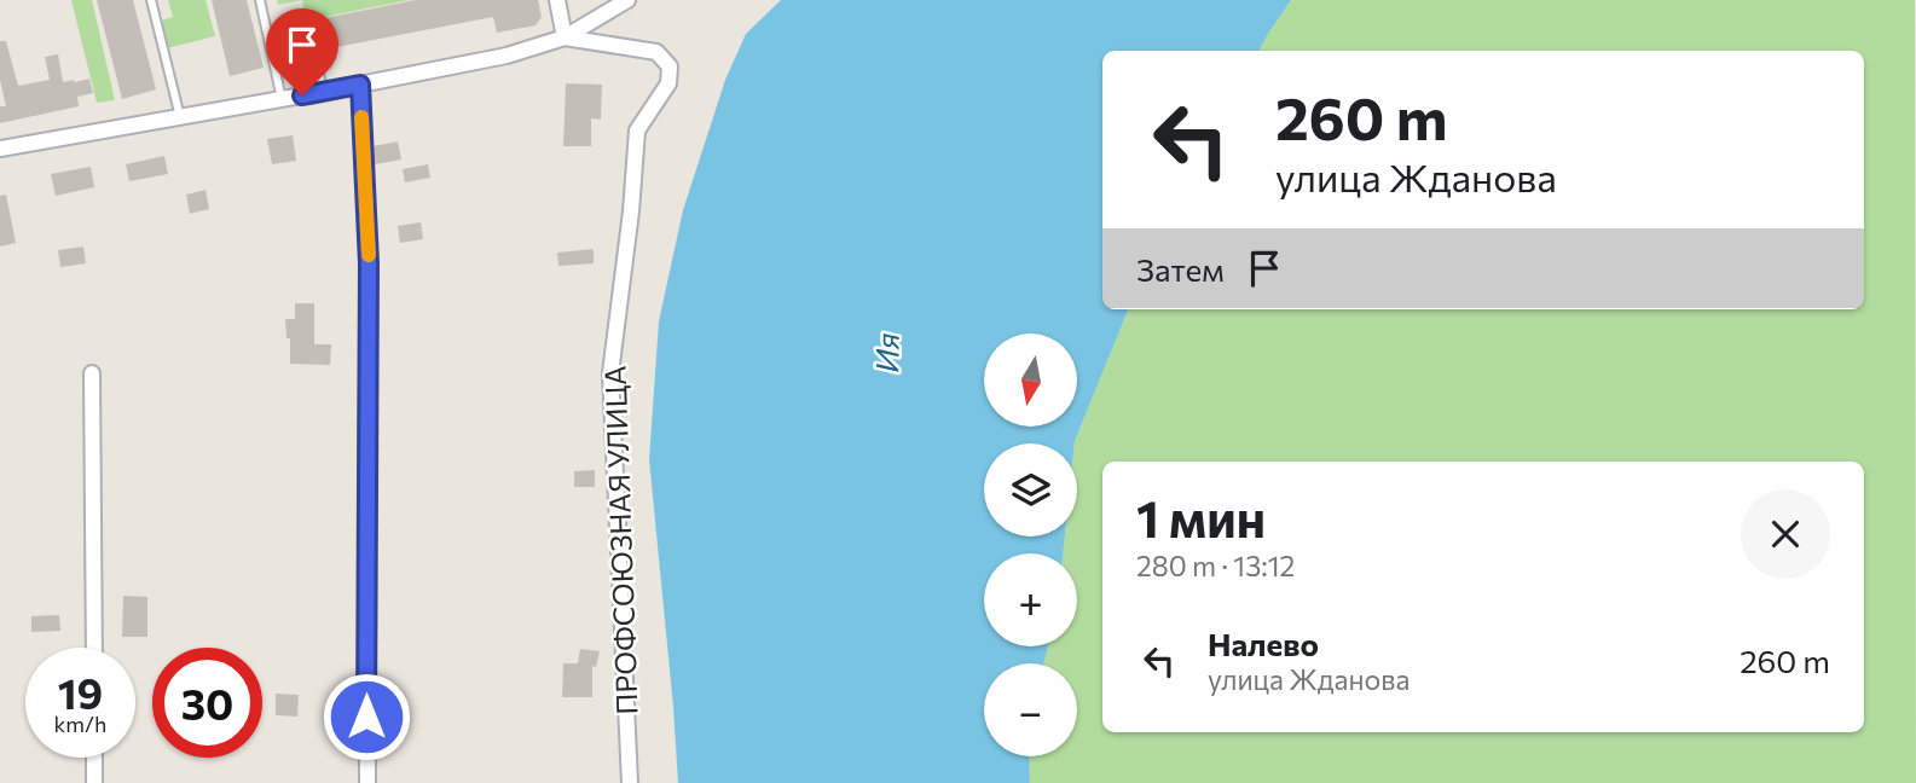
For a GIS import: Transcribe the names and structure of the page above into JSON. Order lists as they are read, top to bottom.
{
  "streets": {
    "street": ["ПРОФСОЮЗНАЯ УЛИЦА"]
  },
  "water": ["Ия"],
  "north": "bottom",
  "page": {
    "turn": ["260 m", "улица Жданова"],
    "then": "Затем",
    "map_buttons": ["+", "−"],
    "heading": ["1 мин", "280 m · 13:12"],
    "list": [
      {
        "name": "Налево",
        "note": "улица Жданова",
        "value": "260 m"
      }
    ],
    "speed": "19 km/h",
    "limit": "30"
  }
}
